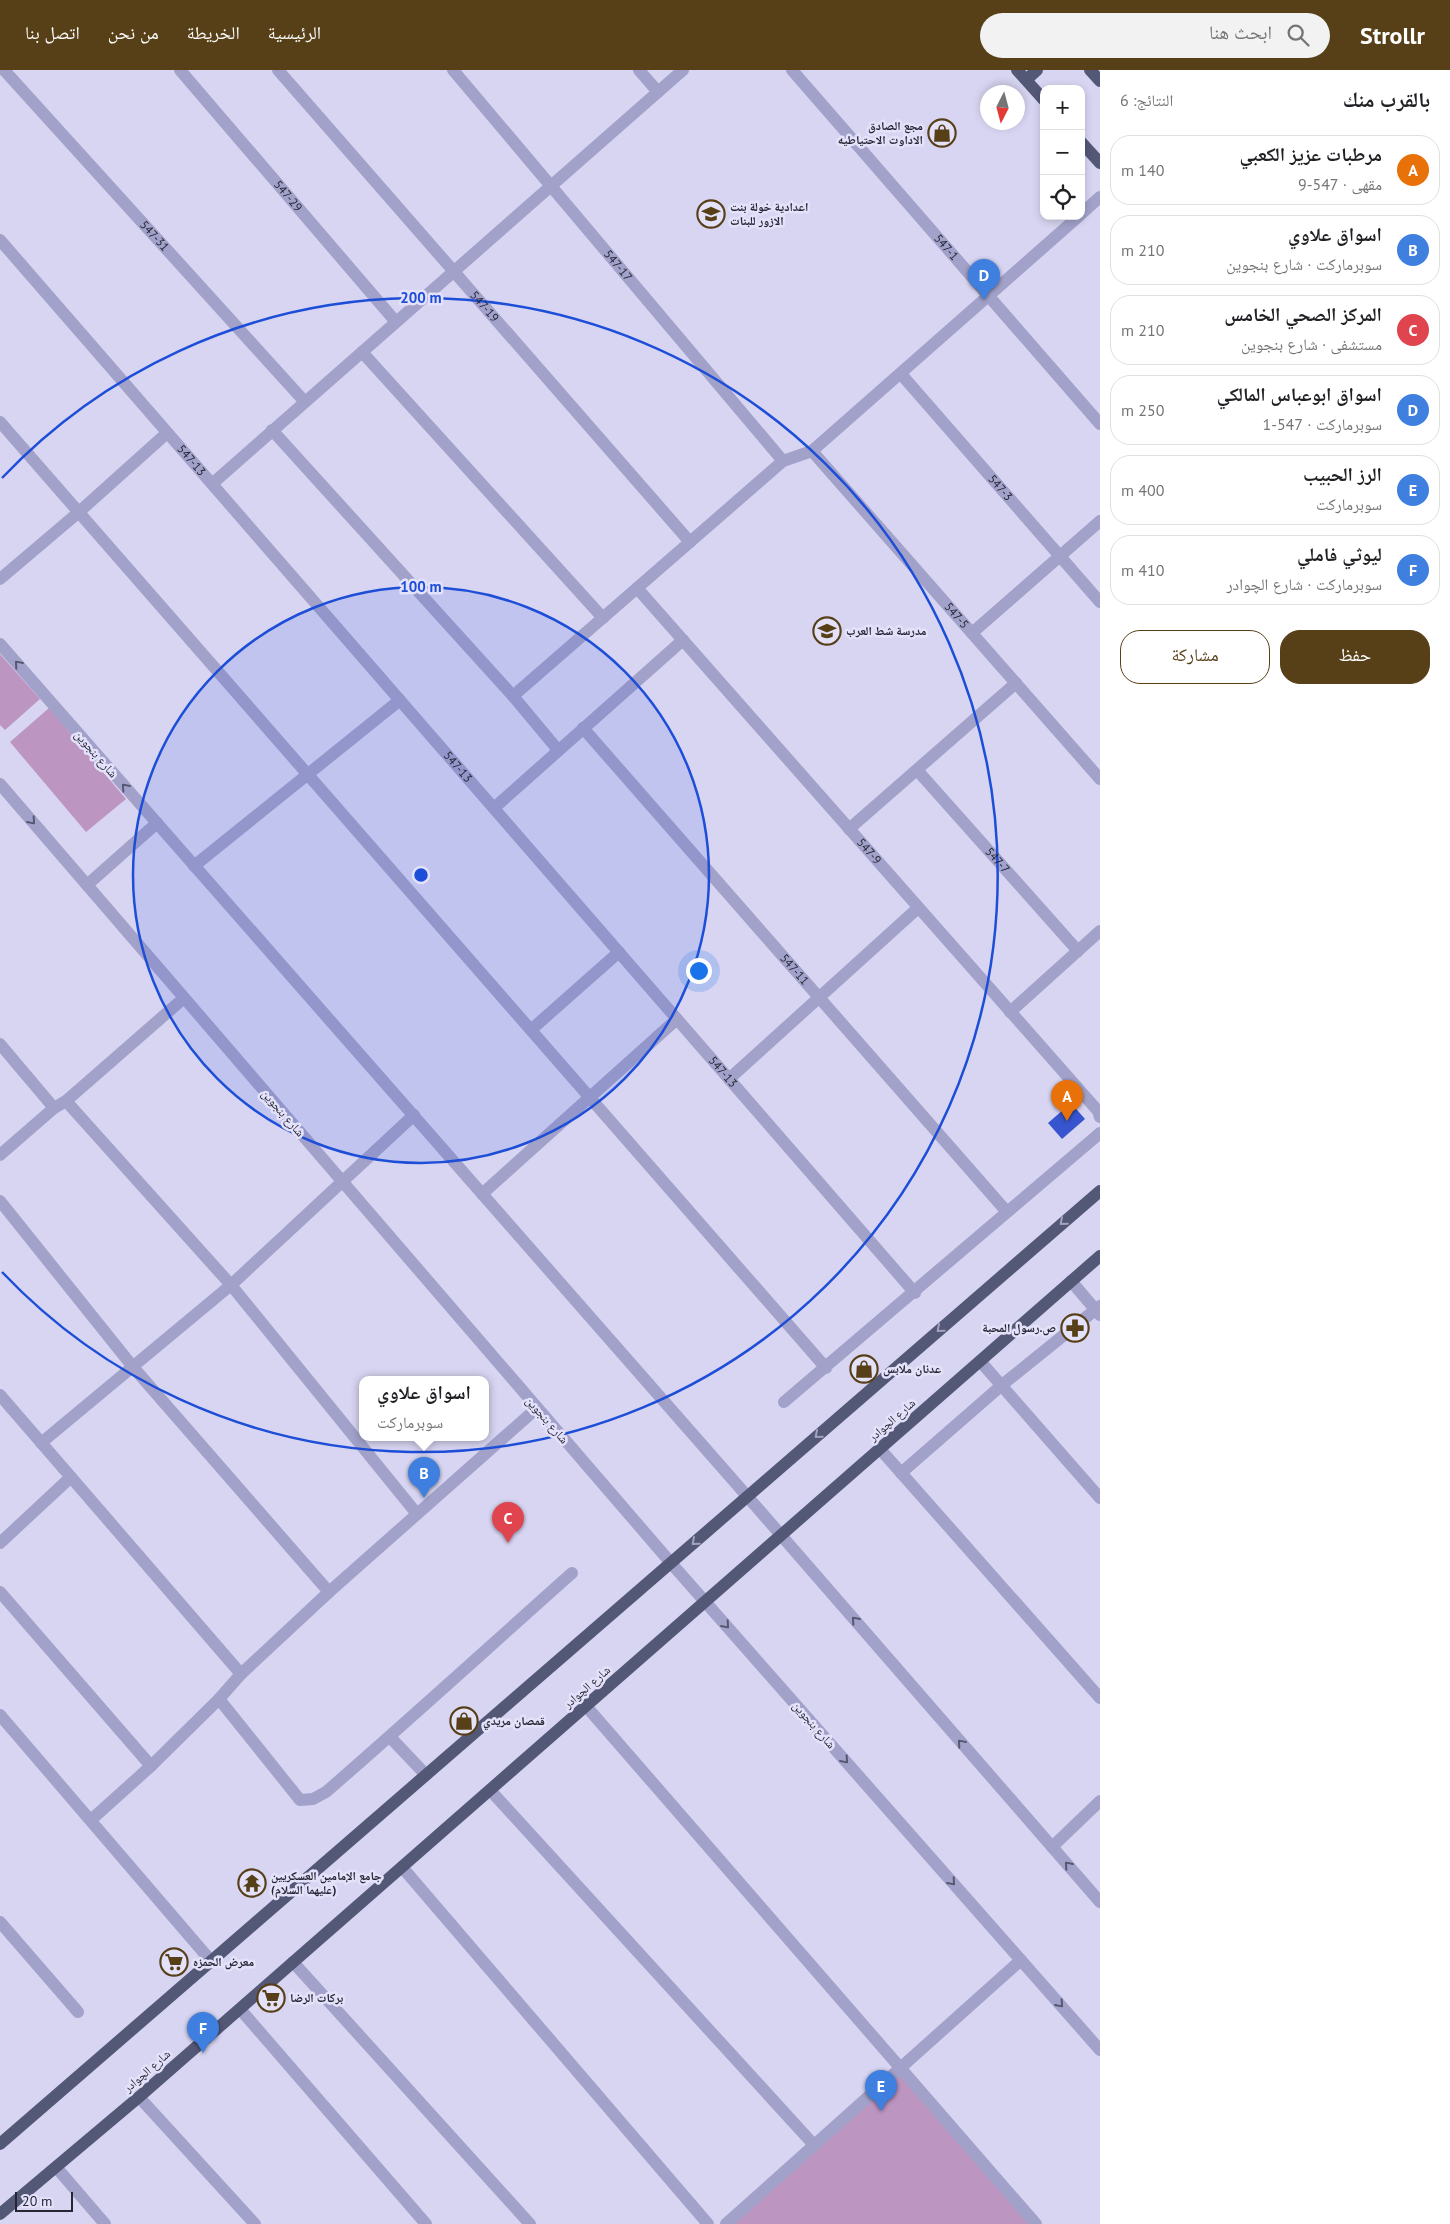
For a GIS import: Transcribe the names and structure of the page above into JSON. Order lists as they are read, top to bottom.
{
  "streets": {
    "main road": ["شارع الچوادر"],
    "street": [
      "547-29",
      "547-31",
      "547-1",
      "547-17",
      "547-19",
      "547-13",
      "547-3",
      "547-5",
      "شارع بنجوين",
      "547-9",
      "547-7",
      "547-11"
    ]
  },
  "crossings": [
    ["شارع بنجوين", "شارع الچوادر"]
  ],
  "places": {
    "shop": ["مجع الصادق الاداوت الاحتياطيه", "عدنان ملابس", "قمصان مريدي"],
    "school or university": ["اعدادية خولة بنت الازور للبنات", "مدرسة شط العرب"],
    "pharmacy": ["ص.رسول المحبة"],
    "temple": ["جامع الإمامين العسكريين (عليهما السلام)"],
    "supermarket": ["معرض الحمزه", "بركات الرضا"]
  },
  "scale_bar": "20 m",
  "north": "bottom",
  "page": {
    "header": "Strollr",
    "search": "ابحث هنا",
    "nav": [
      "الرئيسية",
      "الخريطة",
      "من نحن",
      "اتصل بنا"
    ],
    "heading": ["بالقرب منك", "النتائج: 6"],
    "map_buttons": ["+", "−"],
    "list": [
      {
        "mark": "A",
        "name": "مرطبات عزيز الكعبي",
        "note": "مقهى · 547-9",
        "value": "140 m"
      },
      {
        "mark": "B",
        "name": "اسواق علاوي",
        "note": "سوبرماركت · شارع بنجوين",
        "value": "210 m"
      },
      {
        "mark": "C",
        "name": "المركز الصحي الخامس",
        "note": "مستشفى · شارع بنجوين",
        "value": "210 m"
      },
      {
        "mark": "D",
        "name": "اسواق ابوعباس المالكي",
        "note": "سوبرماركت · 547-1",
        "value": "250 m"
      },
      {
        "mark": "E",
        "name": "الرز الحبيب",
        "note": "سوبرماركت",
        "value": "400 m"
      },
      {
        "mark": "F",
        "name": "ليوثي فاملي",
        "note": "سوبرماركت · شارع الچوادر",
        "value": "410 m"
      }
    ],
    "pins": [
      "D",
      "A",
      "B",
      "C",
      "F",
      "E"
    ],
    "buttons": ["حفظ", "مشاركة"],
    "popup": ["اسواق علاوي", "سوبرماركت"],
    "scale": "20 m"
  },
  "rings": ["200 m", "100 m"]
}
